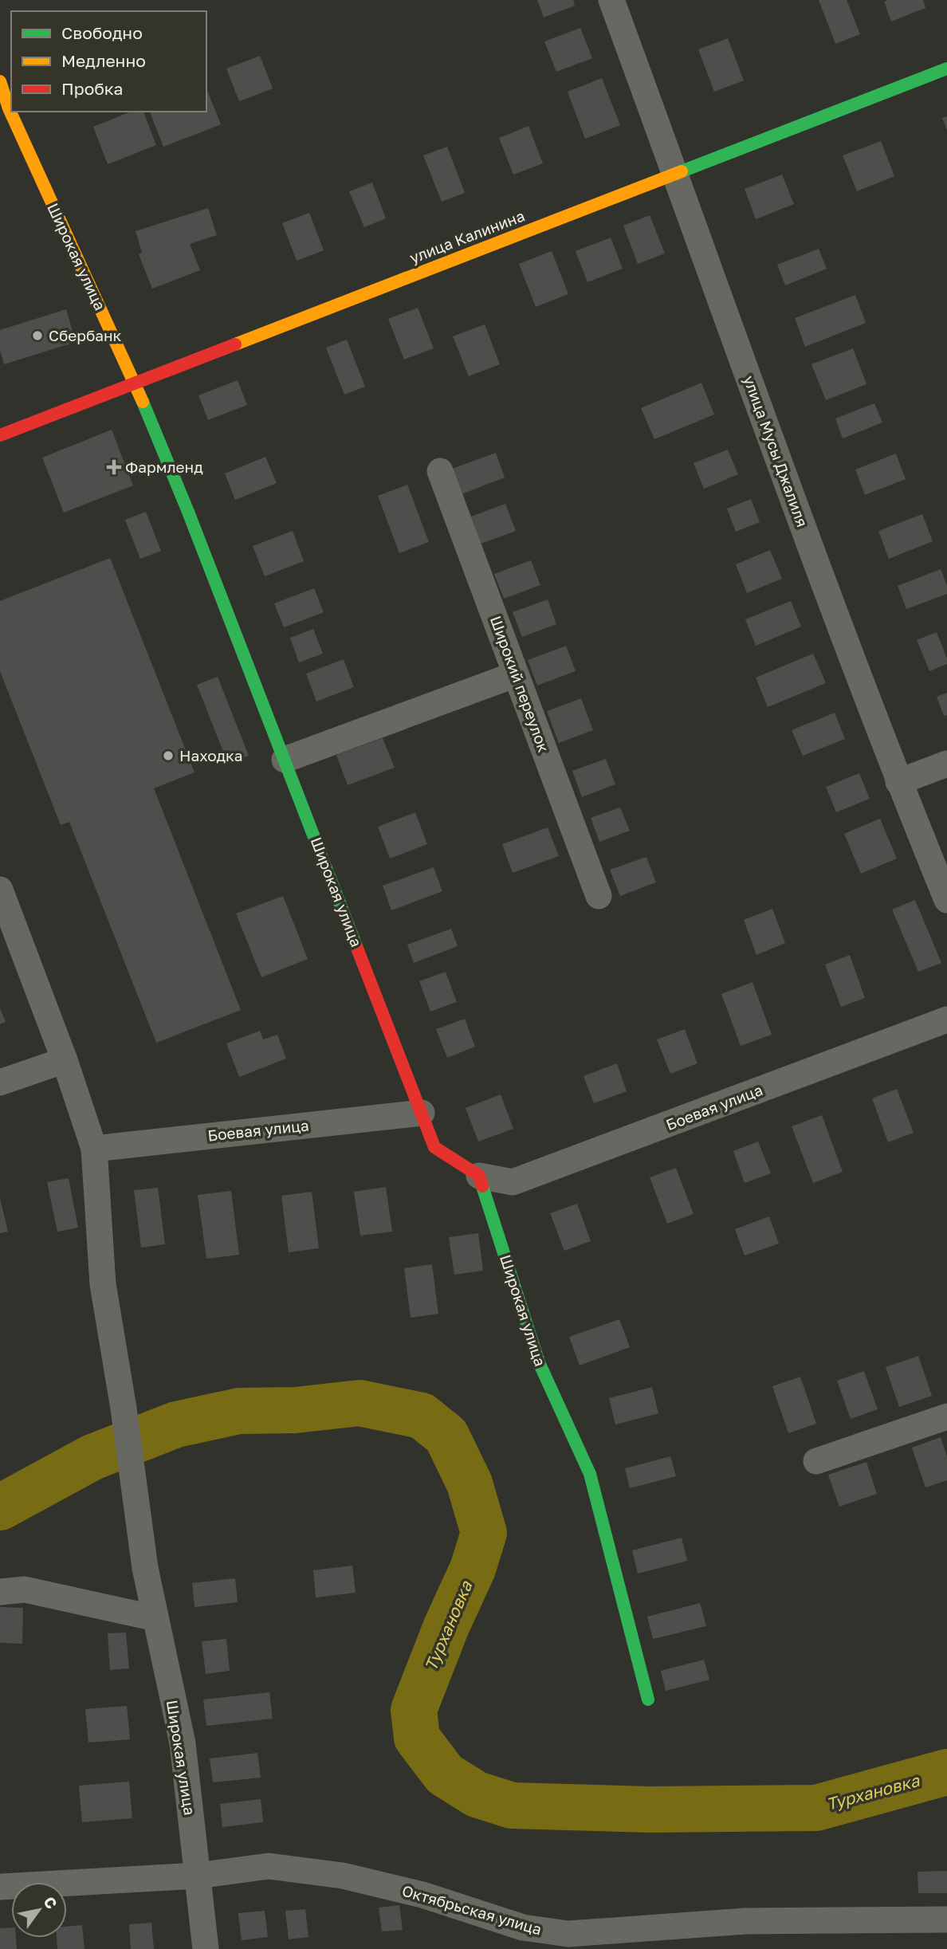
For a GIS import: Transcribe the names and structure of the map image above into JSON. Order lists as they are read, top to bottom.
{
  "streets": {
    "street": [
      "улица Калинина",
      "Широкая улица",
      "улица Мусы Джалиля",
      "Широкий переулок",
      "Боевая улица",
      "Октябрьская улица"
    ]
  },
  "crossings": [
    ["улица Калинина", "Широкая улица"],
    ["улица Калинина", "улица Мусы Джалиля"],
    ["Широкая улица", "Боевая улица"],
    ["Широкая улица", "Октябрьская улица"]
  ],
  "water": ["Турхановка"],
  "places": {
    "other": ["Сбербанк", "Находка"],
    "health": ["Фармленд"]
  },
  "legend": ["Свободно", "Медленно", "Пробка"],
  "north": "top right"
}
